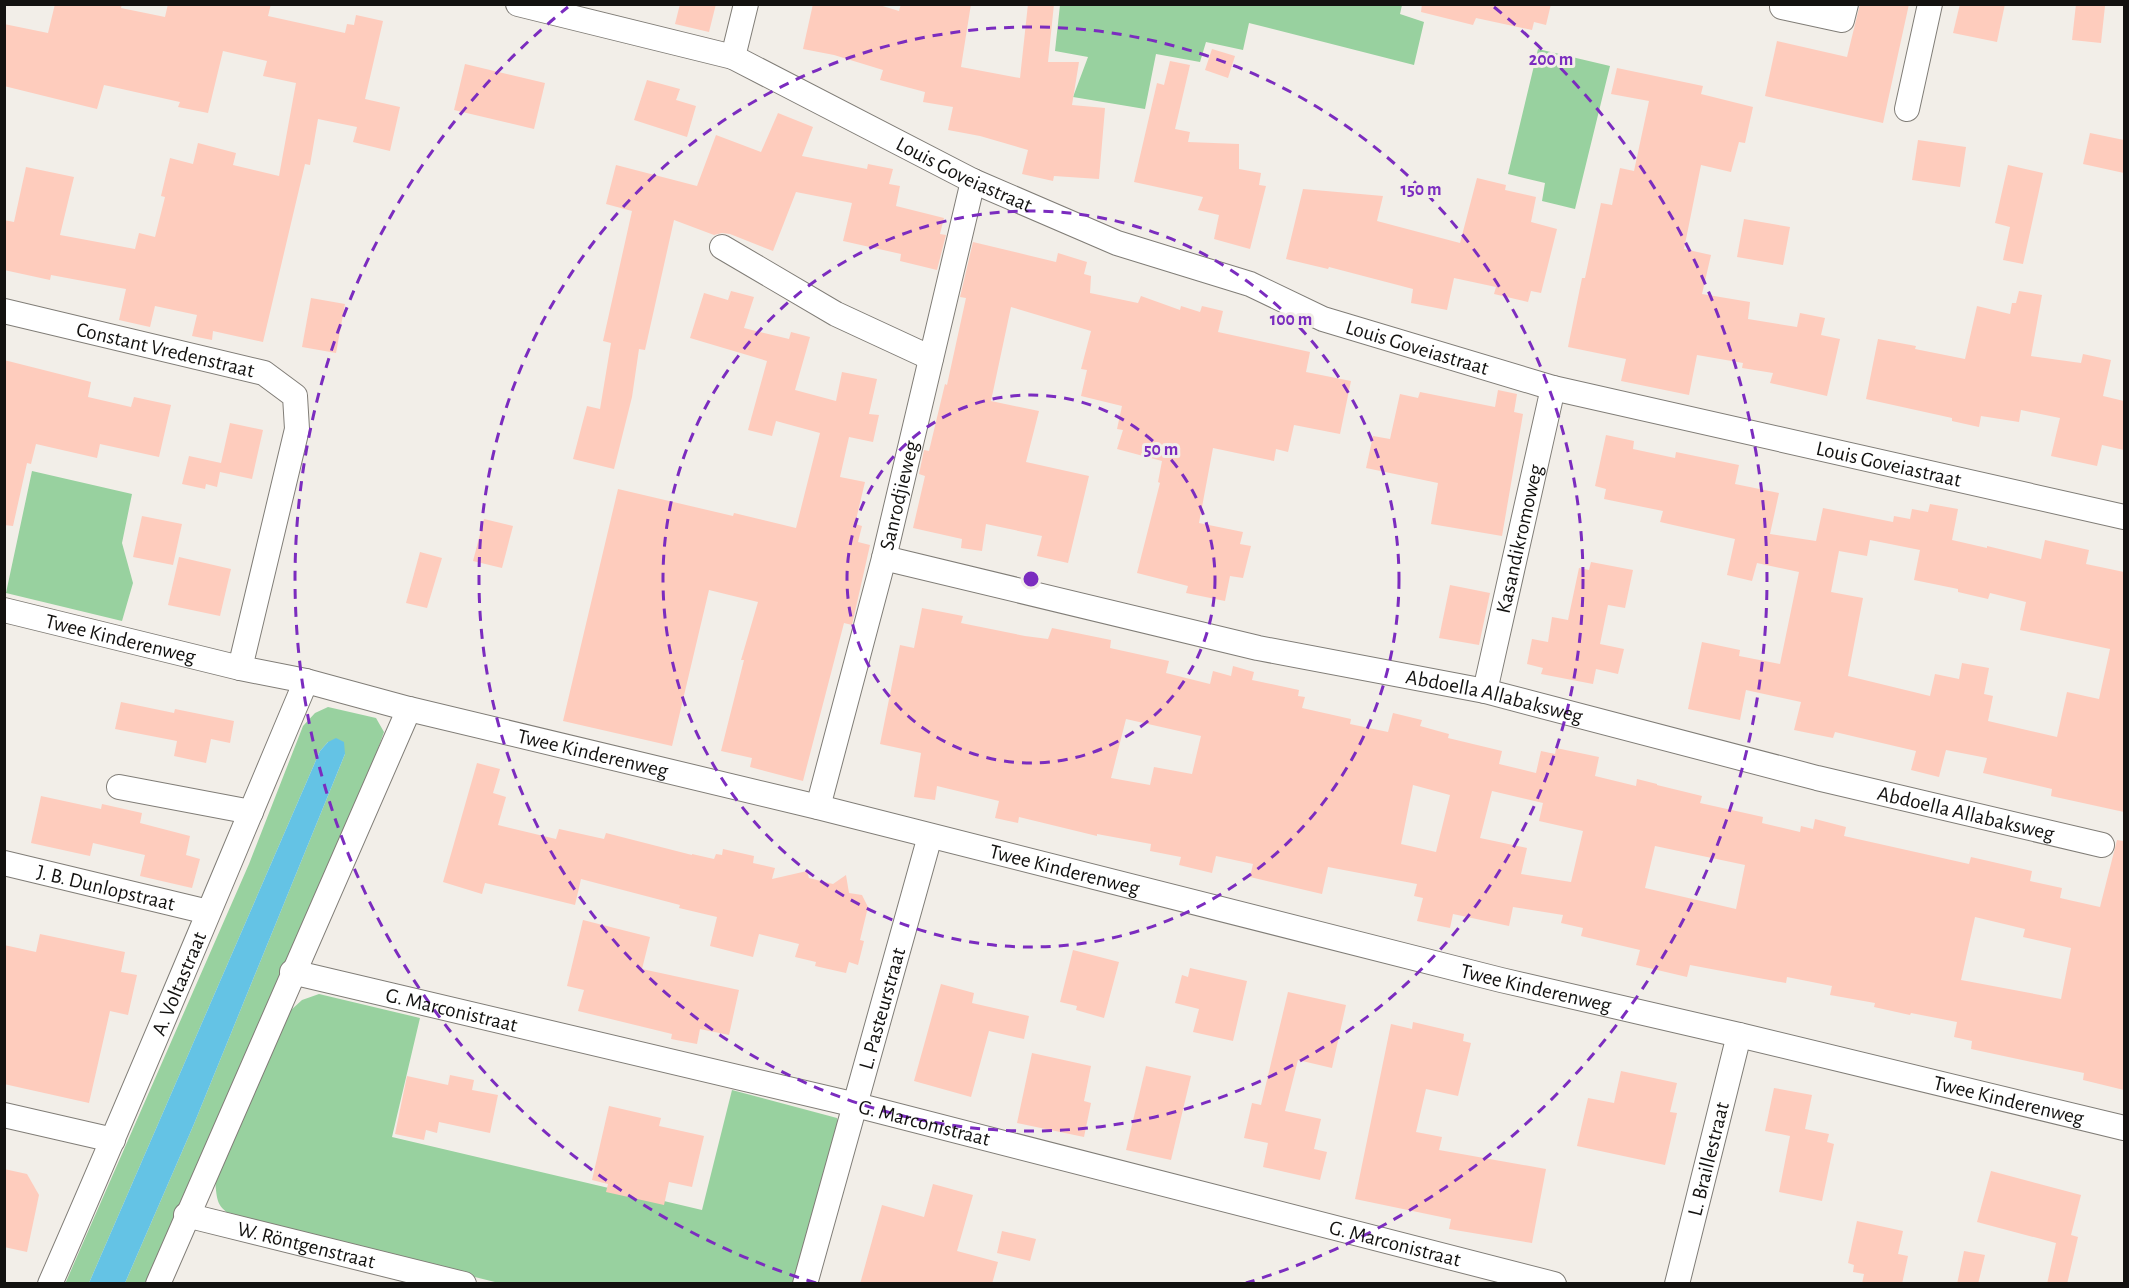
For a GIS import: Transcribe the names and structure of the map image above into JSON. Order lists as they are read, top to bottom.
{
  "streets": {
    "street": [
      "Louis Goveiastraat",
      "Constant Vredenstraat",
      "Sanrodjieweg",
      "Kasandikromoweg",
      "Twee Kinderenweg",
      "Abdoella Allabaksweg",
      "J. B. Dunlopstraat",
      "A. Voltastraat",
      "L. Pasteurstraat",
      "G. Marconistraat",
      "L. Braillestraat",
      "W. Röntgenstraat"
    ]
  },
  "crossings": [
    ["Louis Goveiastraat", "Sanrodjieweg"],
    ["Louis Goveiastraat", "Kasandikromoweg"],
    ["Constant Vredenstraat", "Twee Kinderenweg"],
    ["Sanrodjieweg", "Twee Kinderenweg"],
    ["Sanrodjieweg", "Abdoella Allabaksweg"],
    ["Kasandikromoweg", "Abdoella Allabaksweg"],
    ["Twee Kinderenweg", "A. Voltastraat"],
    ["Twee Kinderenweg", "L. Pasteurstraat"],
    ["Twee Kinderenweg", "L. Braillestraat"],
    ["J. B. Dunlopstraat", "A. Voltastraat"],
    ["L. Pasteurstraat", "G. Marconistraat"]
  ],
  "rings": [
    "200 m",
    "150 m",
    "100 m",
    "50 m"
  ]
}
